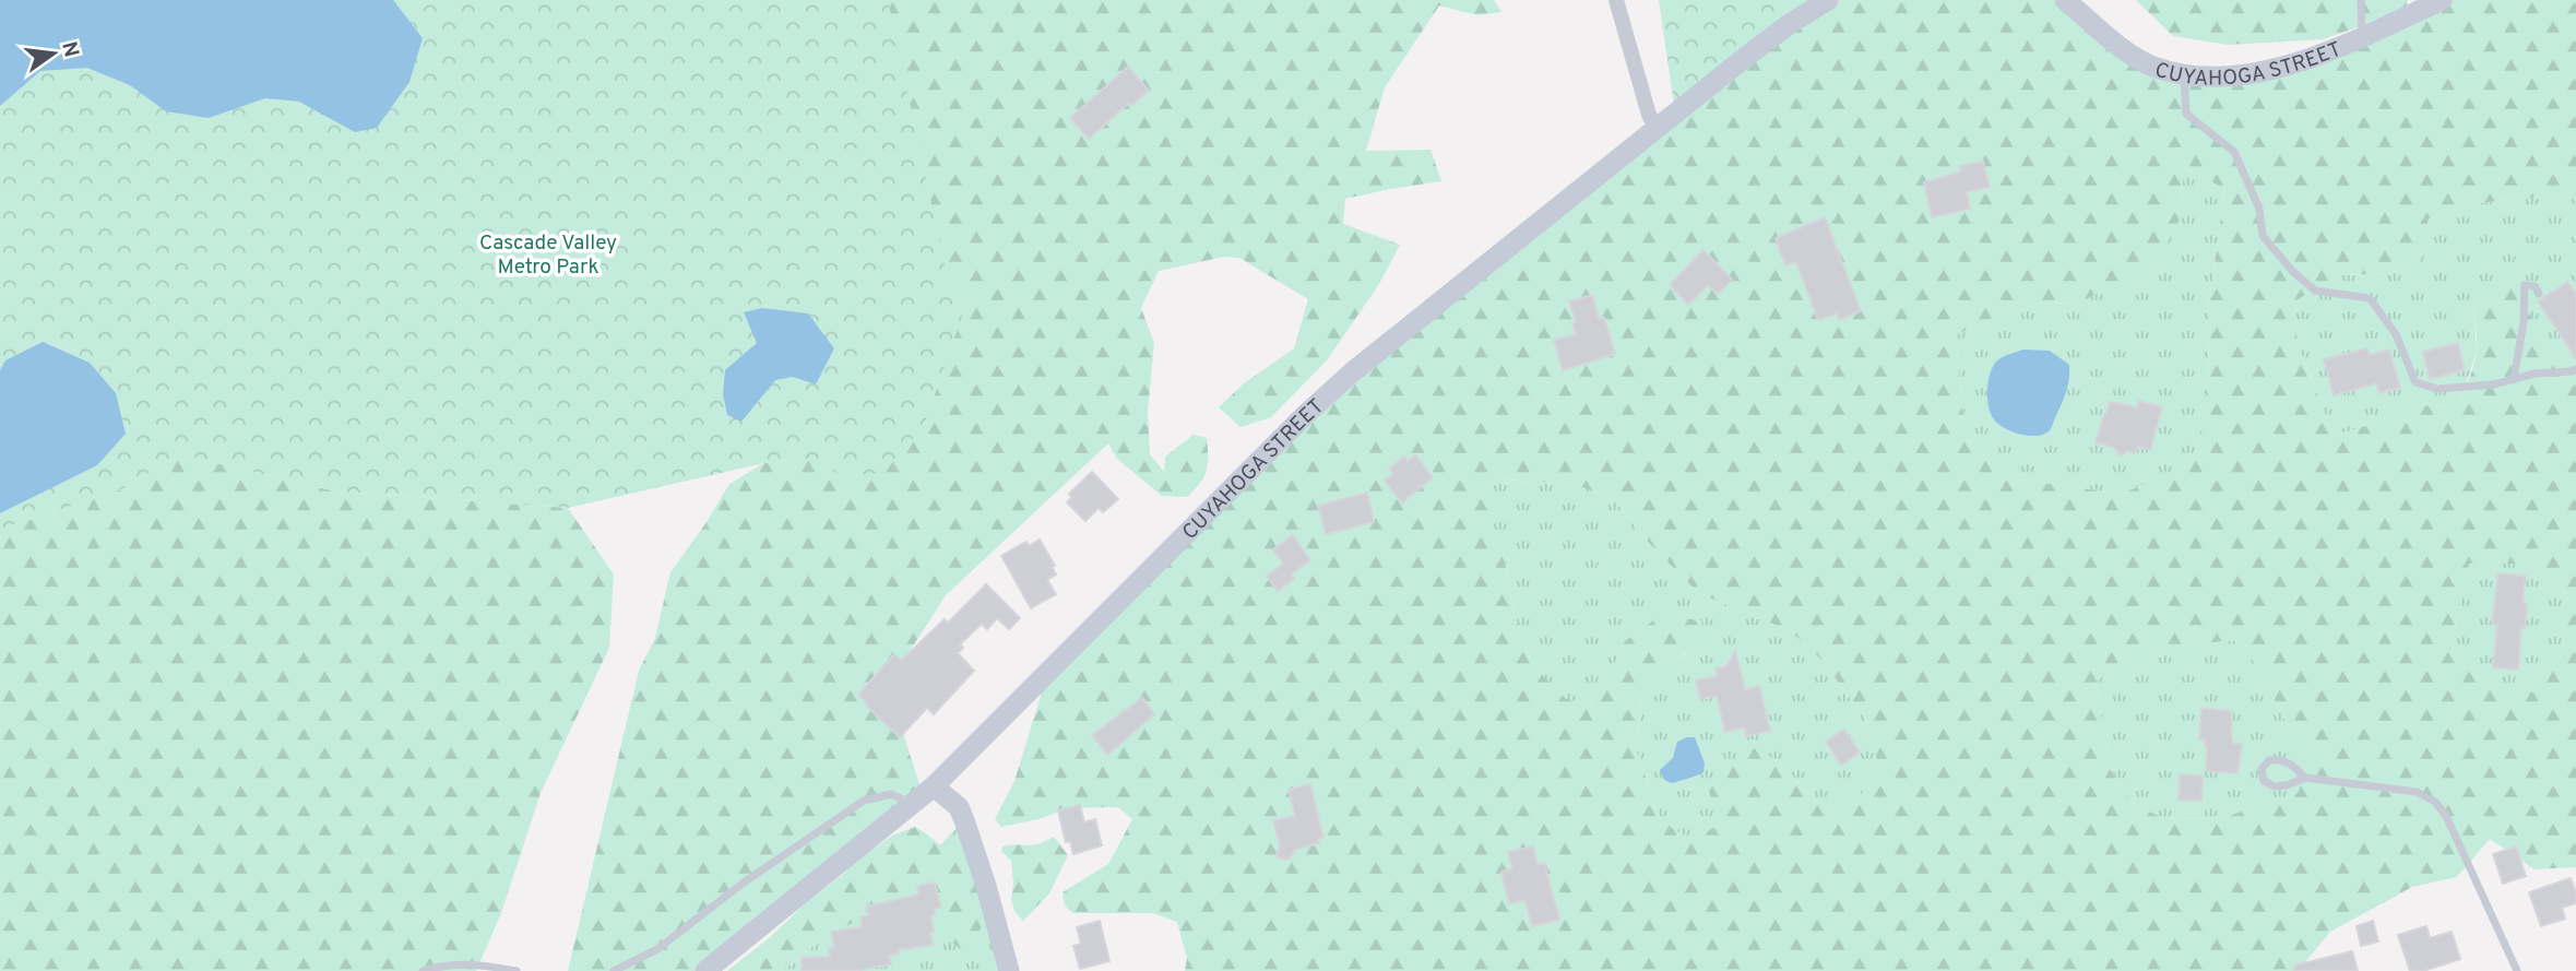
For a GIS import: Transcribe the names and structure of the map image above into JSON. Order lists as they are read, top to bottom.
{
  "streets": {
    "street": ["CUYAHOGA STREET"]
  },
  "parks": ["Cascade Valley Metro Park"],
  "north": "right"
}
